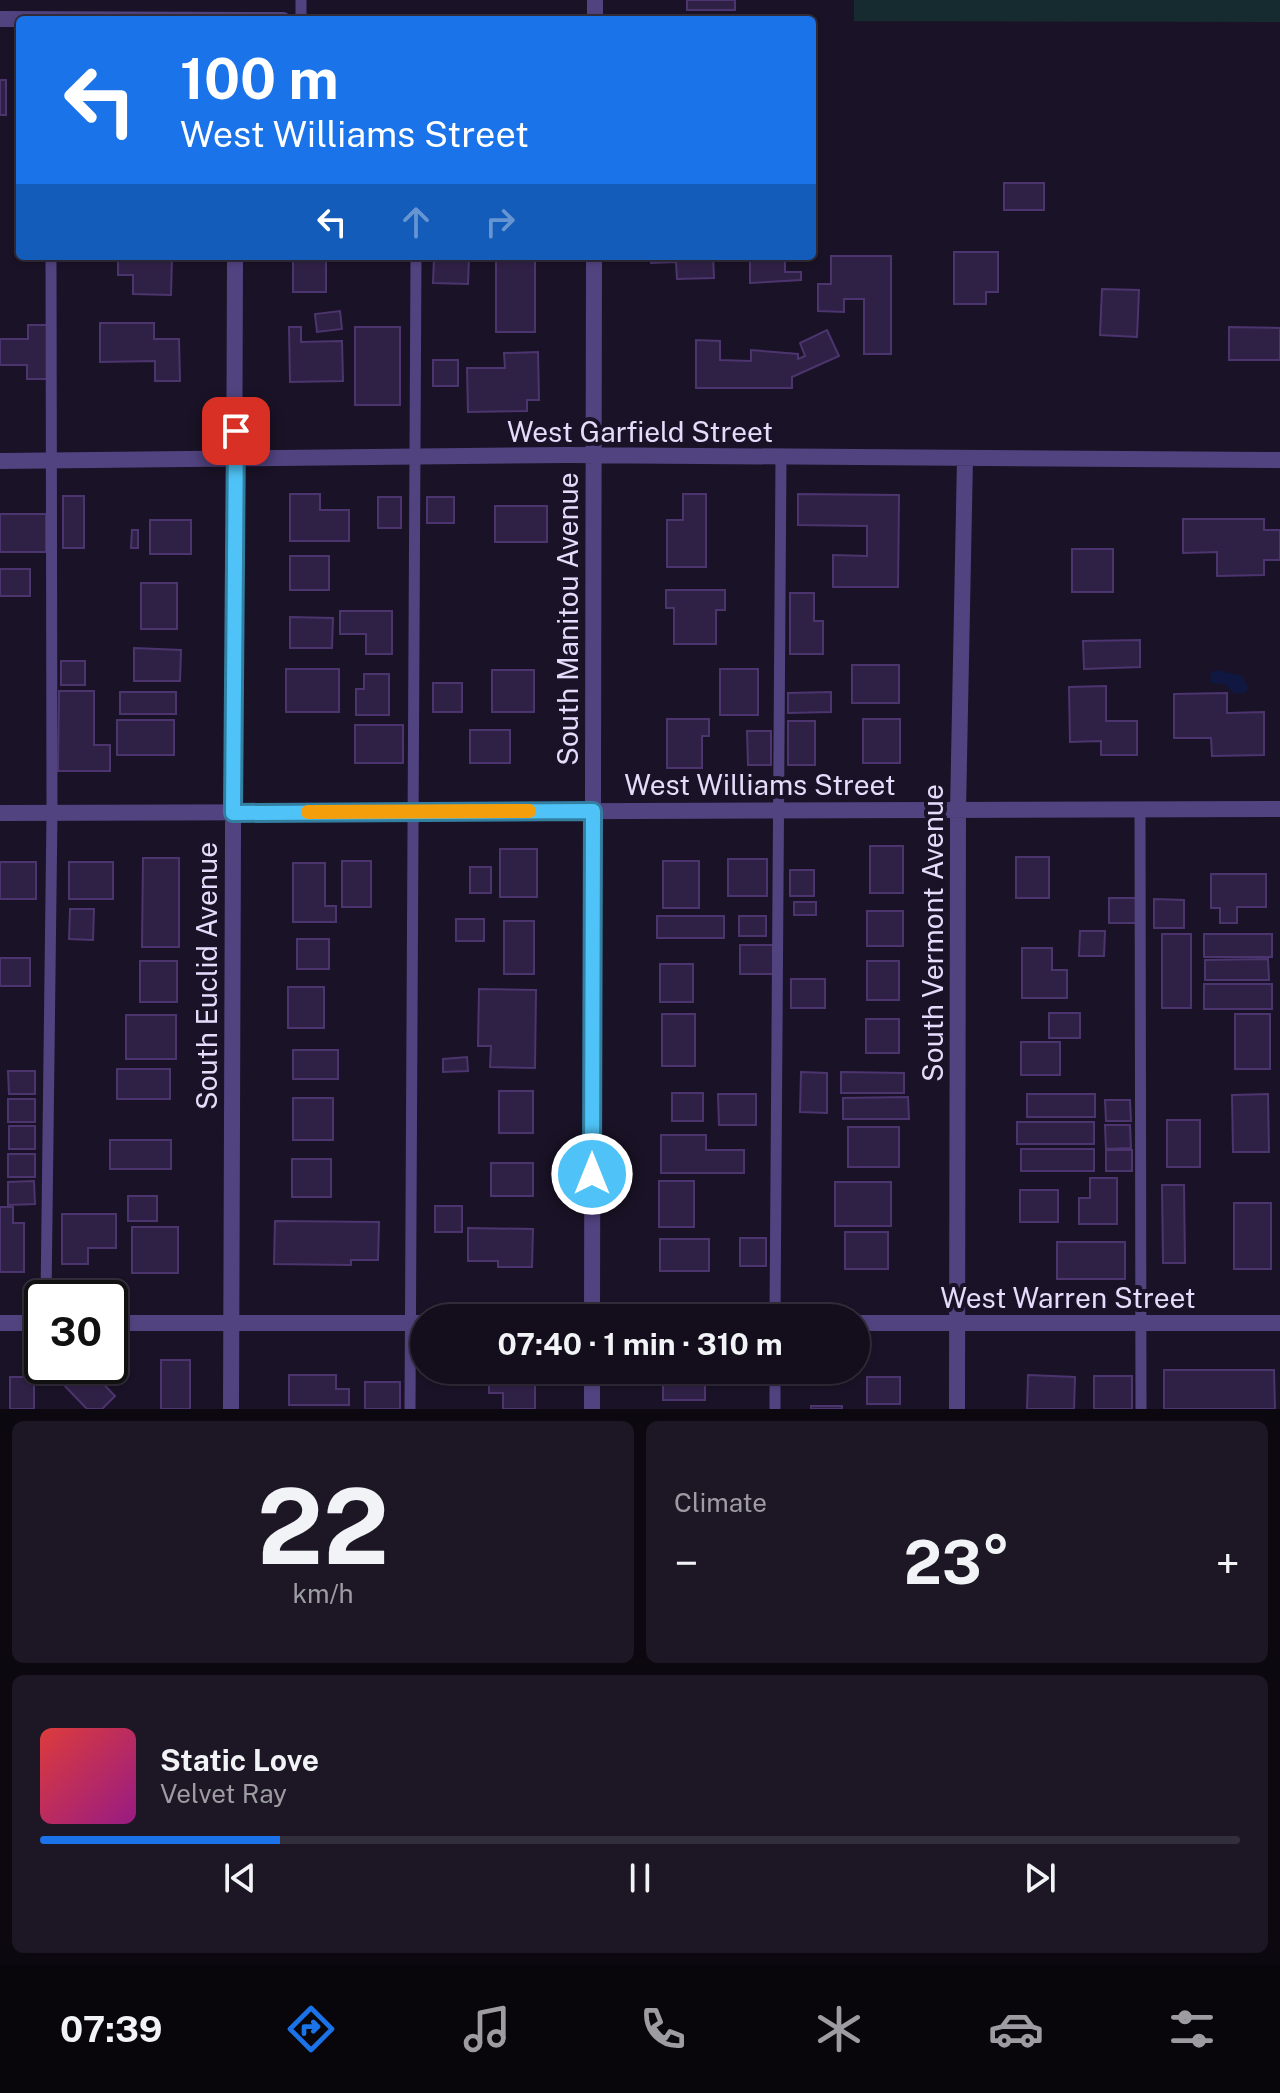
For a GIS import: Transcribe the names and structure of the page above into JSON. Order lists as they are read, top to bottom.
{
  "streets": {
    "street": [
      "West Garfield Street",
      "South Manitou Avenue",
      "West Williams Street",
      "South Vermont Avenue",
      "South Euclid Avenue",
      "West Warren Street"
    ]
  },
  "crossings": [
    ["West Garfield Street", "South Manitou Avenue"],
    ["West Garfield Street", "South Vermont Avenue"],
    ["West Garfield Street", "South Euclid Avenue"],
    ["South Manitou Avenue", "West Williams Street"],
    ["West Williams Street", "South Vermont Avenue"],
    ["West Williams Street", "South Euclid Avenue"],
    ["South Vermont Avenue", "West Warren Street"]
  ],
  "page": {
    "turn": ["100 m", "West Williams Street"],
    "limit": "30",
    "trip": "07:40 · 1 min · 310 m",
    "tile": [
      ["22", "km/h"],
      "Climate"
    ],
    "heat": ["−", "23°", "+"],
    "song": ["Static Love", "Velvet Ray"],
    "tabs": "07:39"
  }
}
